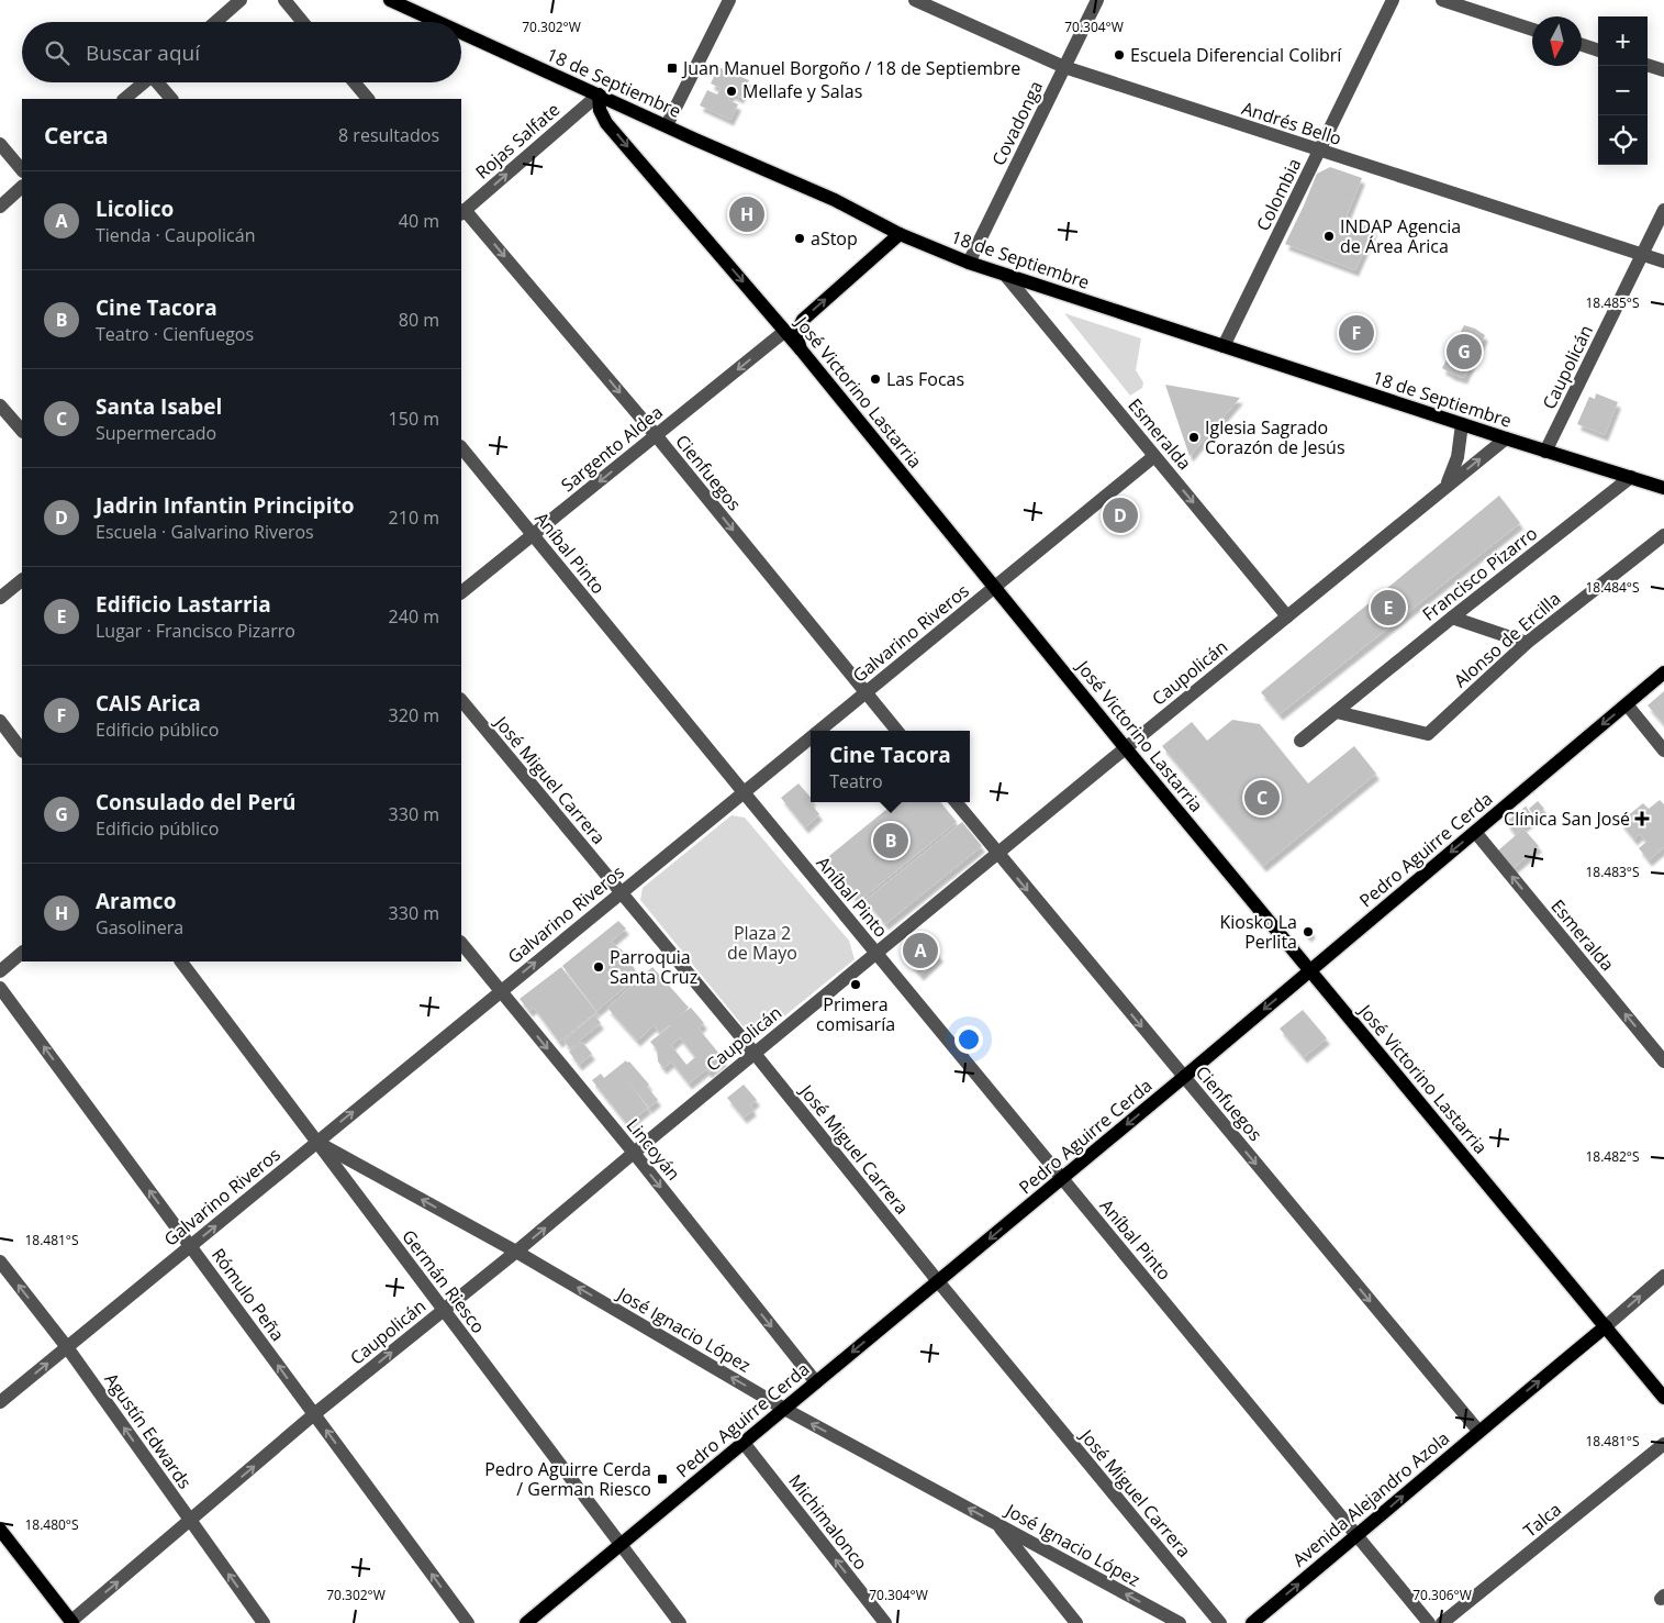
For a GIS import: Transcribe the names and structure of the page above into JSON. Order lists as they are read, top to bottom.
{
  "streets": {
    "main road": [
      "18 de Septiembre",
      "José Victorino Lastarria",
      "Pedro Aguirre Cerda",
      "Avenida Alejandro Azola"
    ],
    "street": [
      "Covadonga",
      "Andrés Bello",
      "Rojas Salfate",
      "Colombia",
      "Caupolicán",
      "Esmeralda",
      "Sargento Aldea",
      "Cienfuegos",
      "Aníbal Pinto",
      "Francisco Pizarro",
      "Galvarino Riveros",
      "Alonso de Ercilla",
      "José Miguel Carrera",
      "Lincoyán",
      "Germán Riesco",
      "Rómulo Peña",
      "José Ignacio López",
      "Agustín Edwards",
      "Talca",
      "Michimalonco"
    ]
  },
  "crossings": [
    ["18 de Septiembre", "Covadonga"],
    ["18 de Septiembre", "Rojas Salfate"],
    ["18 de Septiembre", "Colombia"],
    ["18 de Septiembre", "Caupolicán"],
    ["18 de Septiembre", "José Victorino Lastarria"],
    ["18 de Septiembre", "Esmeralda"],
    ["18 de Septiembre", "Francisco Pizarro"],
    ["Covadonga", "Andrés Bello"],
    ["Andrés Bello", "Colombia"],
    ["Andrés Bello", "Caupolicán"],
    ["Rojas Salfate", "José Victorino Lastarria"],
    ["Rojas Salfate", "Cienfuegos"],
    ["Caupolicán", "José Victorino Lastarria"],
    ["Caupolicán", "Esmeralda"],
    ["Caupolicán", "Cienfuegos"],
    ["Caupolicán", "Aníbal Pinto"],
    ["Caupolicán", "José Miguel Carrera"],
    ["Caupolicán", "Lincoyán"],
    ["Caupolicán", "Germán Riesco"],
    ["Caupolicán", "Rómulo Peña"],
    ["Caupolicán", "José Ignacio López"],
    ["Caupolicán", "Agustín Edwards"],
    ["José Victorino Lastarria", "Sargento Aldea"],
    ["José Victorino Lastarria", "Galvarino Riveros"],
    ["José Victorino Lastarria", "Pedro Aguirre Cerda"],
    ["José Victorino Lastarria", "Avenida Alejandro Azola"],
    ["Esmeralda", "Galvarino Riveros"],
    ["Esmeralda", "Pedro Aguirre Cerda"],
    ["Sargento Aldea", "Cienfuegos"],
    ["Sargento Aldea", "Aníbal Pinto"],
    ["Cienfuegos", "Galvarino Riveros"],
    ["Cienfuegos", "Pedro Aguirre Cerda"],
    ["Cienfuegos", "Avenida Alejandro Azola"],
    ["Aníbal Pinto", "Galvarino Riveros"],
    ["Aníbal Pinto", "Pedro Aguirre Cerda"],
    ["Aníbal Pinto", "Avenida Alejandro Azola"],
    ["Francisco Pizarro", "Alonso de Ercilla"],
    ["Galvarino Riveros", "José Miguel Carrera"],
    ["Galvarino Riveros", "Lincoyán"],
    ["Galvarino Riveros", "Germán Riesco"],
    ["Galvarino Riveros", "Rómulo Peña"],
    ["Galvarino Riveros", "José Ignacio López"],
    ["Galvarino Riveros", "Agustín Edwards"],
    ["José Miguel Carrera", "Pedro Aguirre Cerda"],
    ["Pedro Aguirre Cerda", "Lincoyán"],
    ["Pedro Aguirre Cerda", "Germán Riesco"],
    ["Pedro Aguirre Cerda", "José Ignacio López"],
    ["Pedro Aguirre Cerda", "Michimalonco"],
    ["Germán Riesco", "José Ignacio López"]
  ],
  "one_way": [
    "Rojas Salfate",
    "Sargento Aldea",
    "Cienfuegos",
    "Galvarino Riveros",
    "Pedro Aguirre Cerda",
    "Lincoyán",
    "Rómulo Peña",
    "José Ignacio López",
    "Agustín Edwards",
    "Avenida Alejandro Azola",
    "Michimalonco"
  ],
  "parks": ["Plaza 2 de Mayo"],
  "places": {
    "other": [
      "Escuela Diferencial Colibrí",
      "Mellafe y Salas",
      "INDAP Agencia de Área Arica",
      "aStop",
      "Las Focas",
      "Iglesia Sagrado Corazón de Jesús",
      "Kiosko La Perlita",
      "Parroquia Santa Cruz",
      "Primera comisaría"
    ],
    "transit": ["Juan Manuel Borgoño / 18 de Septiembre", "Pedro Aguirre Cerda / German Riesco"],
    "health": ["Clínica San José"]
  },
  "north": "bottom",
  "page": {
    "map_buttons": ["+", "−"],
    "search": "Buscar aquí",
    "heading": ["Cerca", "8 resultados"],
    "list": [
      {
        "mark": "A",
        "name": "Licolico",
        "note": "Tienda · Caupolicán",
        "value": "40 m"
      },
      {
        "mark": "B",
        "name": "Cine Tacora",
        "note": "Teatro · Cienfuegos",
        "value": "80 m"
      },
      {
        "mark": "C",
        "name": "Santa Isabel",
        "note": "Supermercado",
        "value": "150 m"
      },
      {
        "mark": "D",
        "name": "Jadrin Infantin Principito",
        "note": "Escuela · Galvarino Riveros",
        "value": "210 m"
      },
      {
        "mark": "E",
        "name": "Edificio Lastarria",
        "note": "Lugar · Francisco Pizarro",
        "value": "240 m"
      },
      {
        "mark": "F",
        "name": "CAIS Arica",
        "note": "Edificio público",
        "value": "320 m"
      },
      {
        "mark": "G",
        "name": "Consulado del Perú",
        "note": "Edificio público",
        "value": "330 m"
      },
      {
        "mark": "H",
        "name": "Aramco",
        "note": "Gasolinera",
        "value": "330 m"
      }
    ],
    "pins": [
      "H",
      "F",
      "G",
      "D",
      "E",
      "C",
      "B",
      "A"
    ],
    "popup": ["Cine Tacora", "Teatro"]
  },
  "coordinates": [
    "70.302°W",
    "70.304°W",
    "18.485°S",
    "18.484°S",
    "18.483°S",
    "18.482°S",
    "18.481°S",
    "18.480°S",
    "70.306°W"
  ]
}
